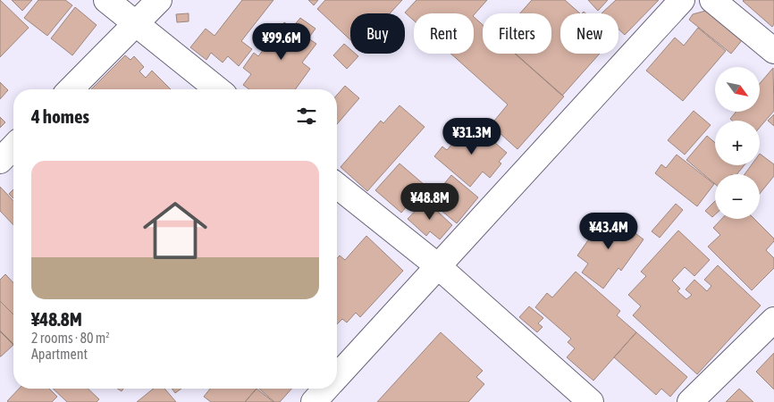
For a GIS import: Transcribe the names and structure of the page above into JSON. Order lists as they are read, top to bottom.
{
  "north": "bottom right",
  "page": {
    "chip": [
      "Buy",
      "Rent",
      "Filters",
      "New"
    ],
    "price": [
      "¥99.6M",
      "¥31.3M",
      "¥48.8M",
      "¥43.4M"
    ],
    "map_buttons": ["+", "−"],
    "heading": "4 homes",
    "list": [
      {
        "name": "¥48.8M",
        "note": "2 rooms · 80 m² · Apartment"
      }
    ]
  }
}
